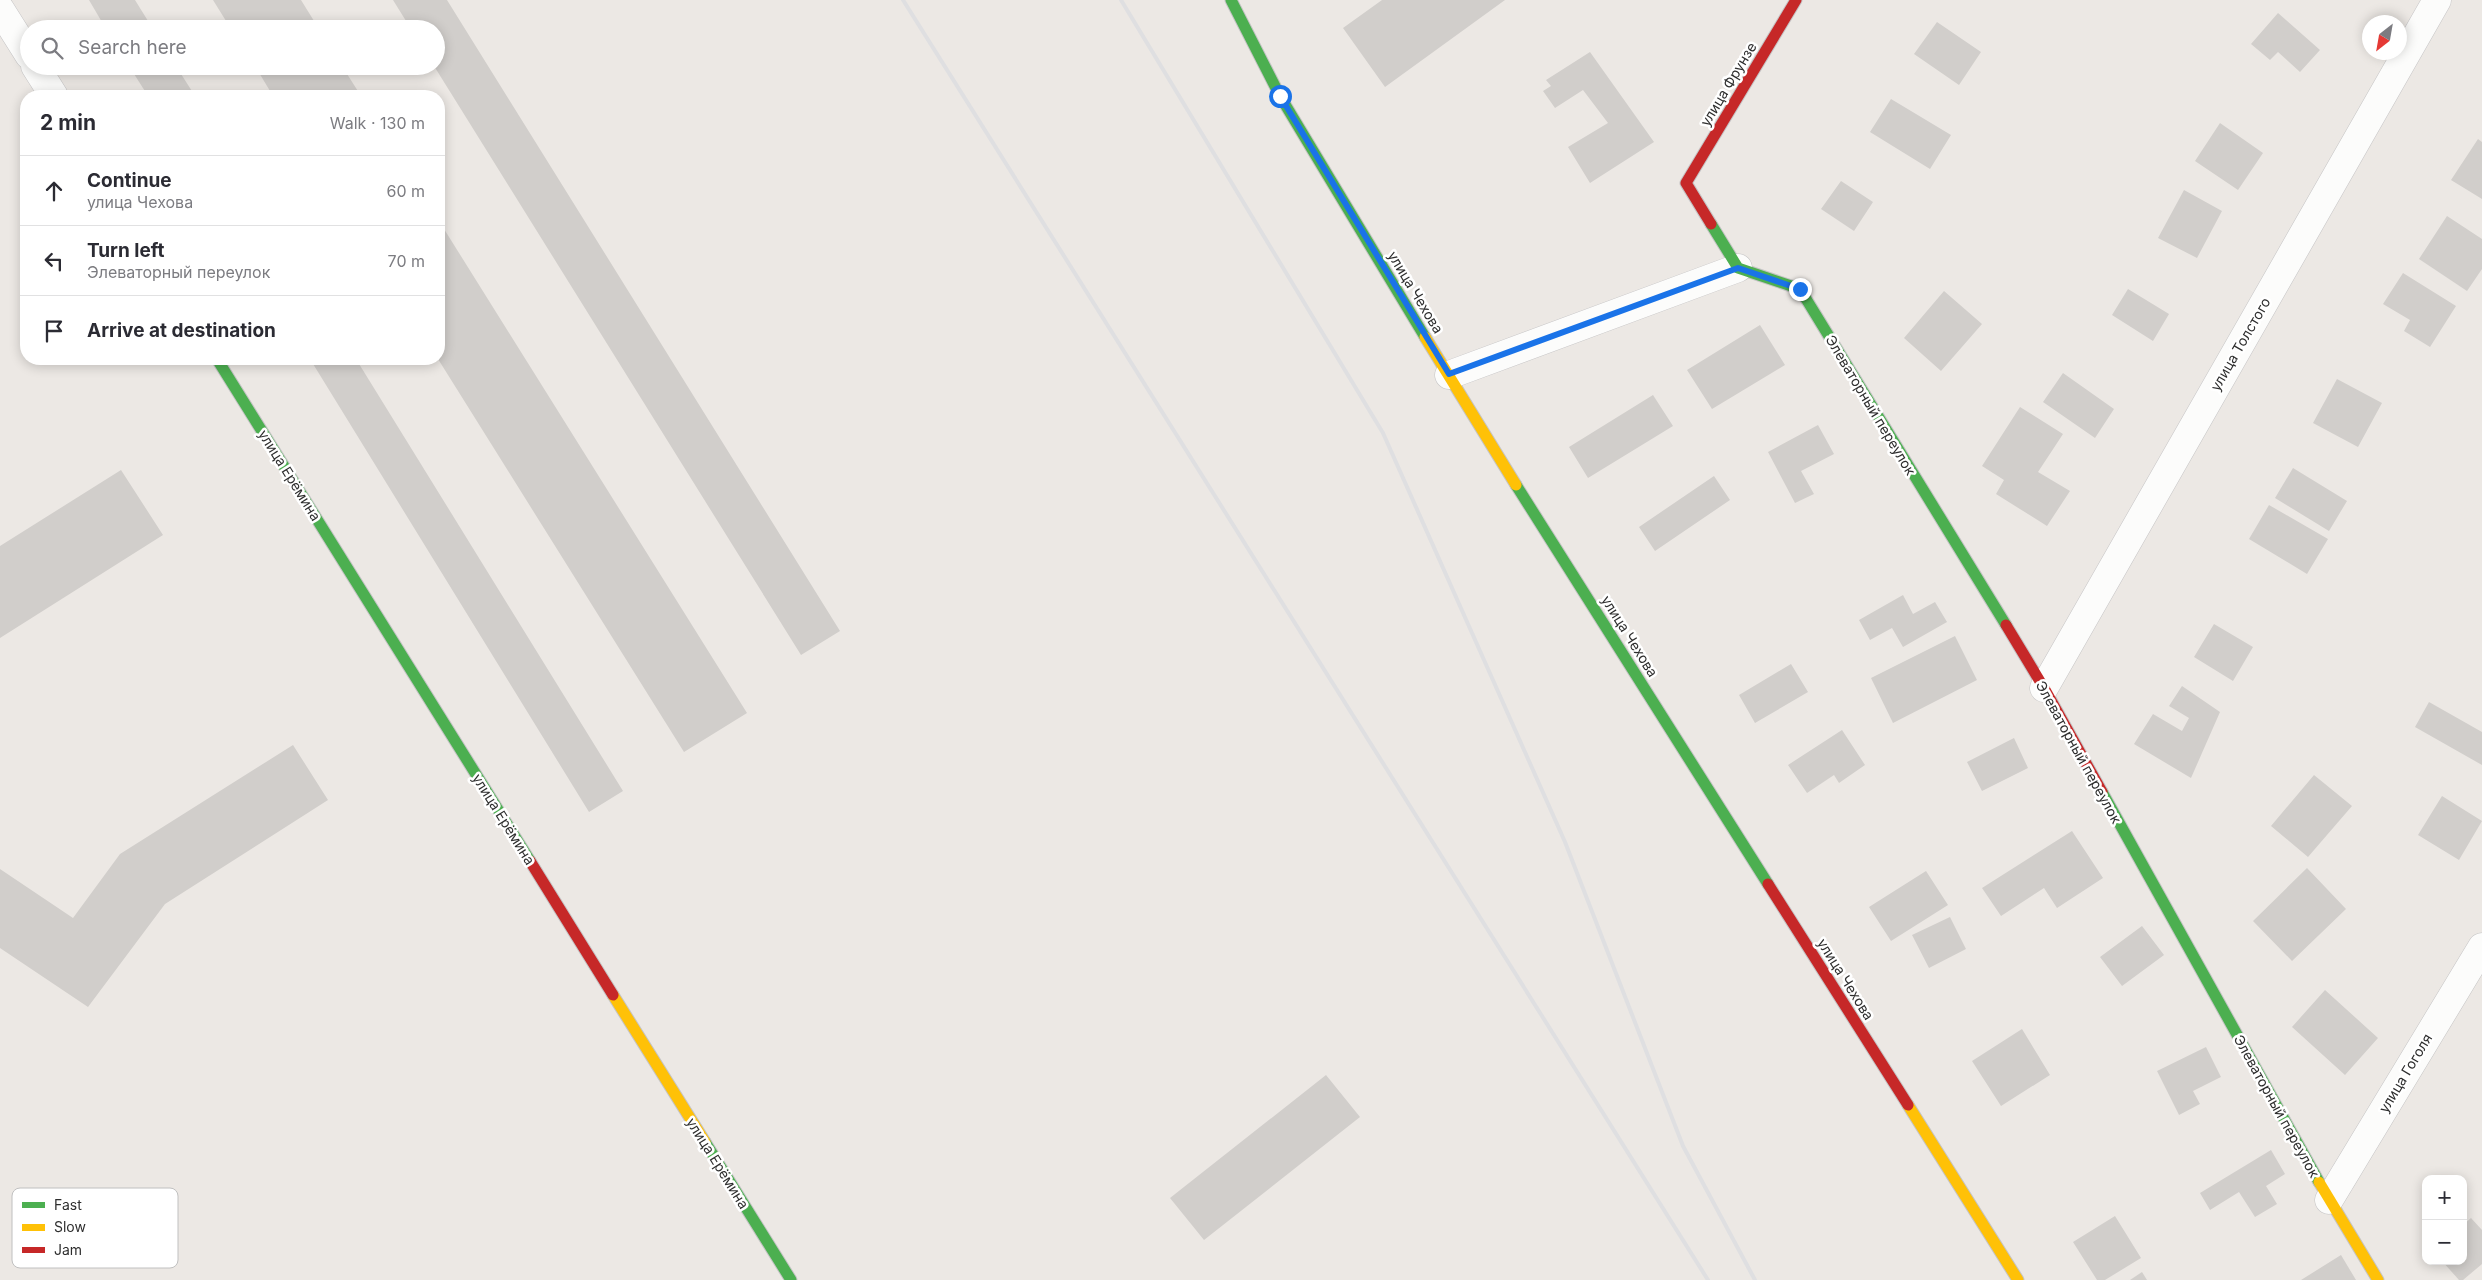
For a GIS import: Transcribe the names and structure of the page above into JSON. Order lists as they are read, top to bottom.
{
  "streets": {
    "street": [
      "улица Фрунзе",
      "улица Чехова",
      "улица Толстого",
      "Элеваторный переулок",
      "улица Ерёмина",
      "улица Гоголя"
    ]
  },
  "crossings": [
    ["улица Фрунзе", "Элеваторный переулок"],
    ["улица Толстого", "Элеваторный переулок"],
    ["Элеваторный переулок", "улица Гоголя"]
  ],
  "legend": ["Fast", "Slow", "Jam"],
  "north": "bottom left",
  "page": {
    "search": "Search here",
    "heading": ["2 min", "Walk · 130 m"],
    "list": [
      ["Continue", "улица Чехова", "60 m"],
      ["Turn left", "Элеваторный переулок", "70 m"],
      "Arrive at destination"
    ],
    "map_buttons": ["+", "−"]
  }
}
